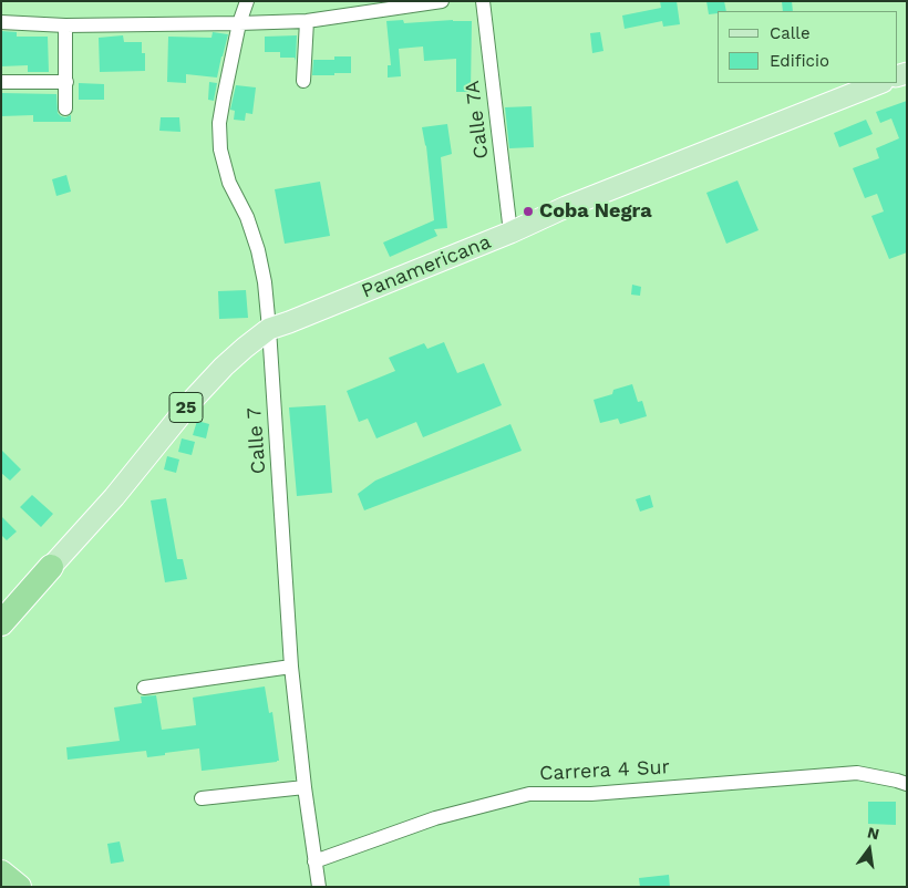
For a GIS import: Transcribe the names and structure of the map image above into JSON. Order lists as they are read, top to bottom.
{
  "streets": {
    "highway": ["Panamericana", "25"],
    "street": ["Calle 7A", "Calle 7", "Carrera 4 Sur"]
  },
  "crossings": [
    ["Calle 7A", "Panamericana"],
    ["Panamericana", "Calle 7"],
    ["Calle 7", "Carrera 4 Sur"]
  ],
  "places": ["Coba Negra"],
  "legend": ["Calle", "Edificio"],
  "north": "top"
}
